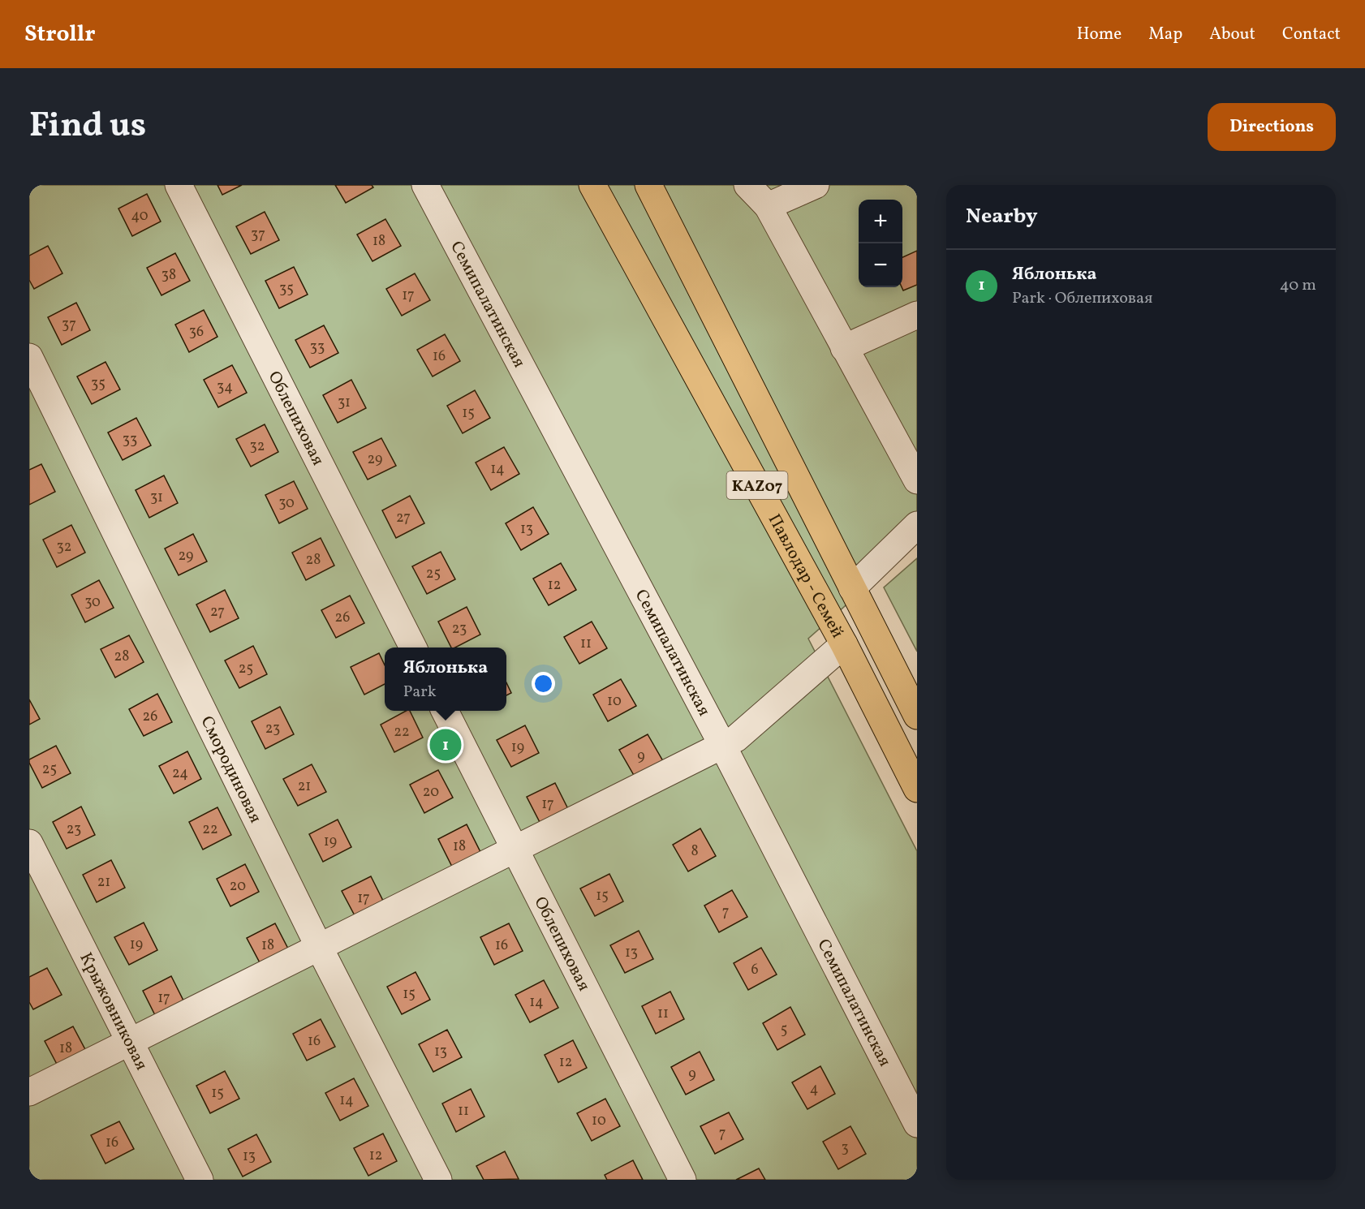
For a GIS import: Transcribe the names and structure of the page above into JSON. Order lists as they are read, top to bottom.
{
  "streets": {
    "highway": ["KAZ07", "Павлодар - Семей"],
    "street": [
      "Семипалатинская",
      "Облепиховая",
      "Смородиновая",
      "Крыжовниковая"
    ]
  },
  "house_numbers": [
    "40",
    "37",
    "18",
    "38",
    "35",
    "17",
    "37",
    "36",
    "33",
    "16",
    "35",
    "34",
    "31",
    "15",
    "33",
    "32",
    "29",
    "14",
    "31",
    "30",
    "27",
    "13",
    "32",
    "29",
    "28",
    "25",
    "12",
    "30",
    "27",
    "26",
    "23",
    "11",
    "28",
    "25",
    "10",
    "26",
    "23",
    "22",
    "19",
    "9",
    "25",
    "24",
    "21",
    "20",
    "17",
    "23",
    "22",
    "19",
    "18",
    "8",
    "21",
    "20",
    "15",
    "17",
    "7",
    "19",
    "18",
    "16",
    "13",
    "6",
    "15",
    "17",
    "14",
    "11",
    "5",
    "16",
    "18",
    "13",
    "12",
    "9",
    "4",
    "15",
    "14",
    "11",
    "10",
    "7",
    "16",
    "3",
    "12",
    "13"
  ],
  "page": {
    "header": "Strollr",
    "nav": [
      "Home",
      "Map",
      "About",
      "Contact"
    ],
    "title": "Find us",
    "buttons": "Directions",
    "heading": "Nearby",
    "map_buttons": ["+", "−"],
    "list": [
      {
        "mark": "1",
        "name": "Яблонька",
        "note": "Park · Облепиховая",
        "value": "40 m"
      }
    ],
    "popup": ["Яблонька", "Park"],
    "pins": "1"
  }
}
